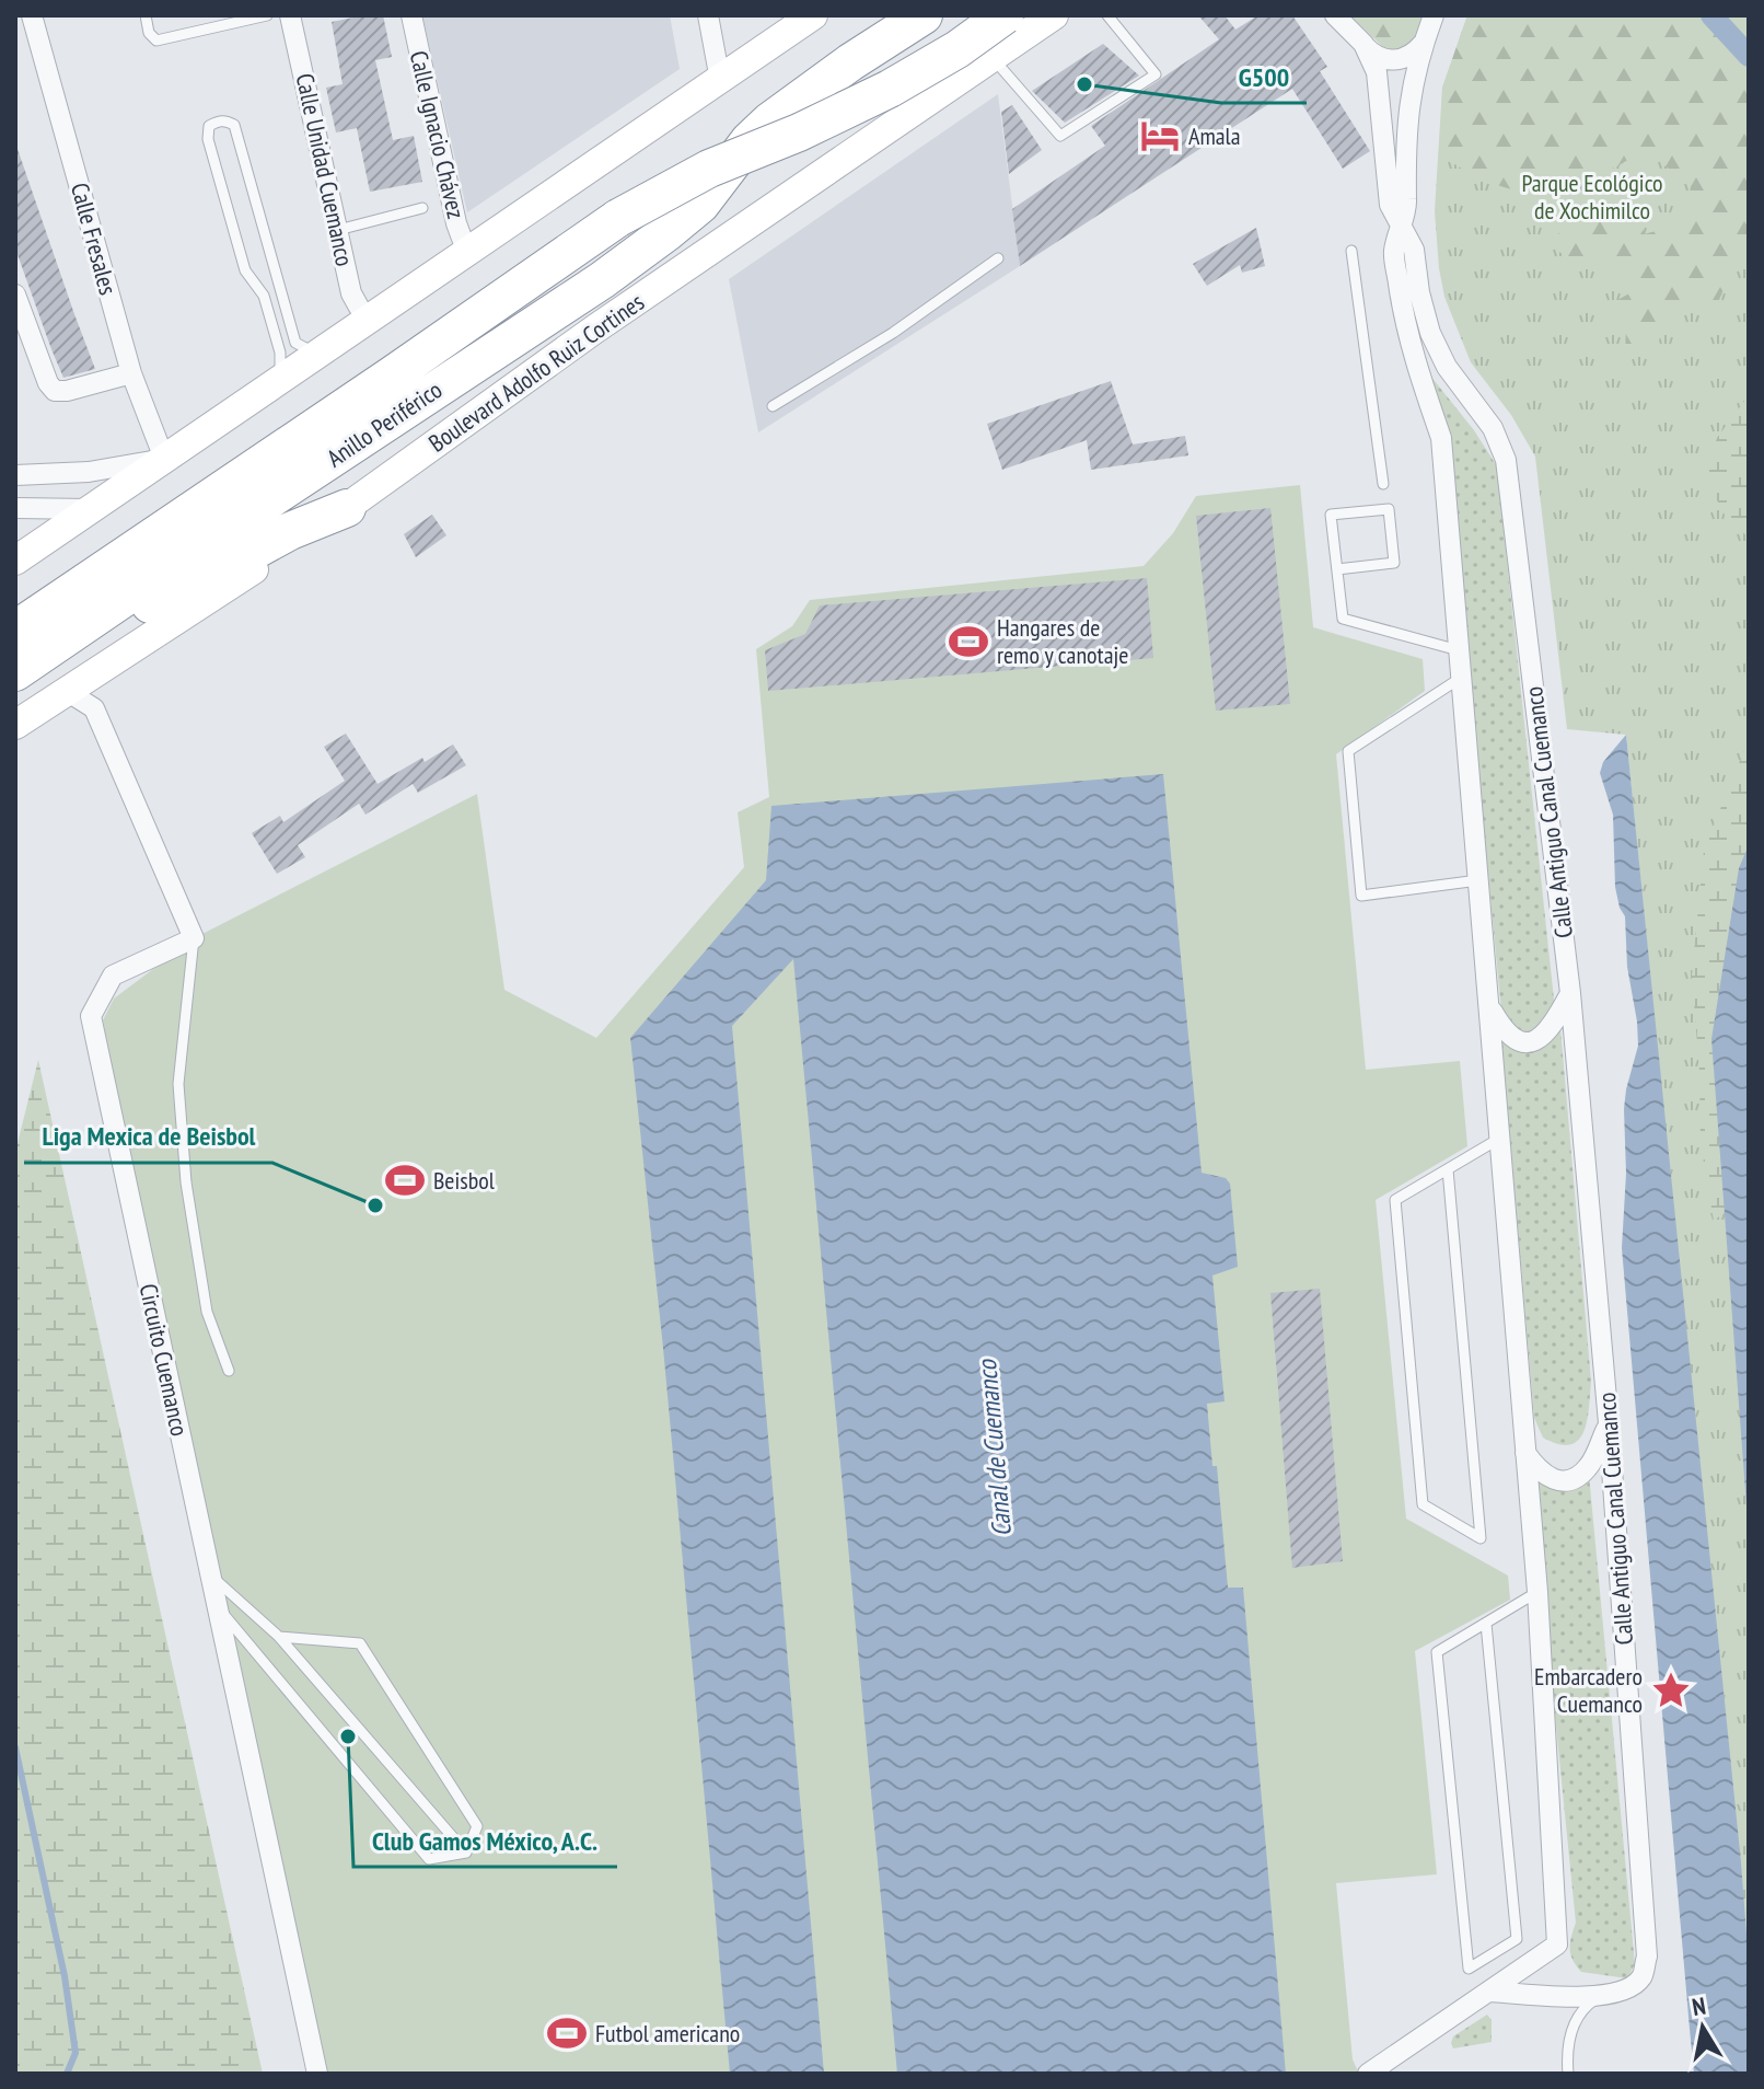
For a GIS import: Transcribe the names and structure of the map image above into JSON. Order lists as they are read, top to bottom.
{
  "streets": {
    "highway": ["Anillo Periférico"],
    "main road": ["Boulevard Adolfo Ruiz Cortines"],
    "street": [
      "Calle Ignacio Chávez",
      "Calle Unidad Cuemanco",
      "Calle Fresales",
      "Calle Antiguo Canal Cuemanco",
      "Circuito Cuemanco"
    ]
  },
  "water": ["Canal de Cuemanco"],
  "parks": ["Parque Ecológico de Xochimilco"],
  "places": {
    "other": ["G500", "Liga Mexica de Beisbol", "Club Gamos México, A.C."],
    "hotel": ["Amala"],
    "sports": ["Hangares de remo y canotaje", "Beisbol", "Futbol americano"],
    "place": ["Embarcadero Cuemanco"]
  },
  "north": "top"
}
